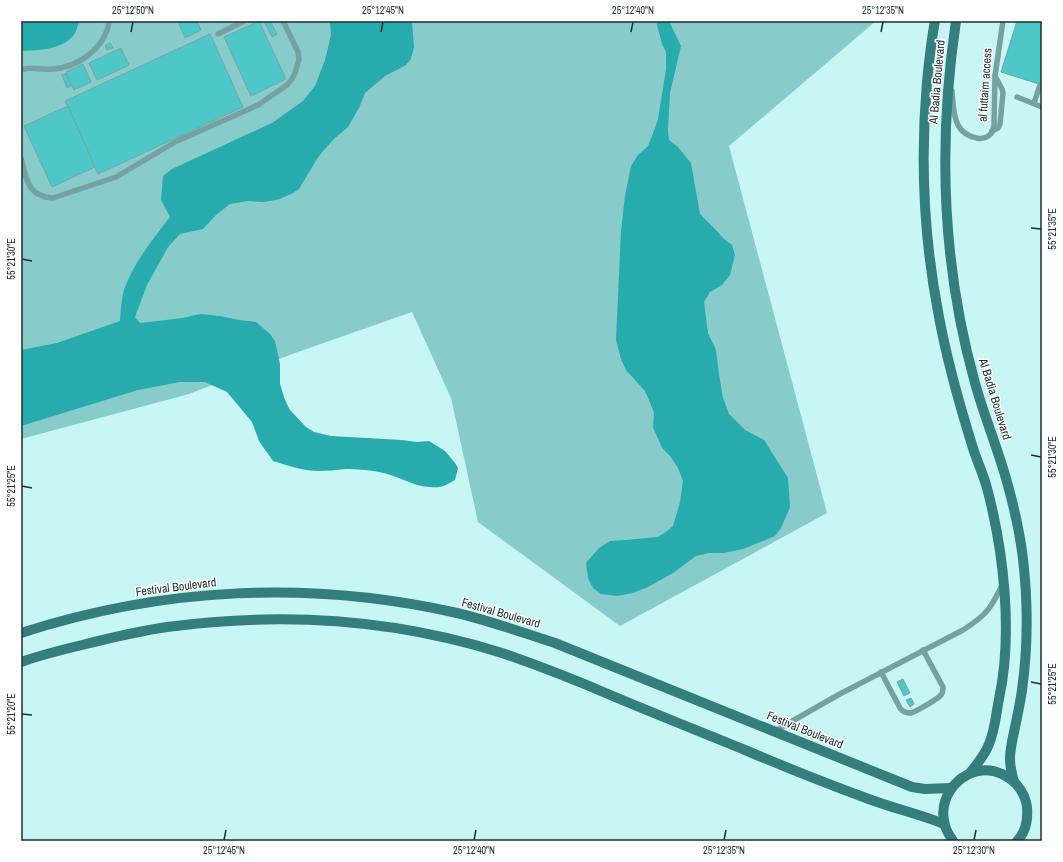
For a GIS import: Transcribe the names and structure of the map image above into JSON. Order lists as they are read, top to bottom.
{
  "streets": {
    "main road": ["Al Badia Boulevard", "Festival Boulevard"],
    "lane": ["al futtaim access"]
  },
  "crossings": [
    ["Al Badia Boulevard", "al futtaim access"]
  ],
  "coordinates": [
    "25°12'50\"N",
    "25°12'45\"N",
    "25°12'40\"N",
    "25°12'35\"N",
    "55°21'35\"E",
    "55°21'30\"E",
    "55°21'25\"E",
    "55°21'20\"E",
    "25°12'30\"N"
  ]
}
